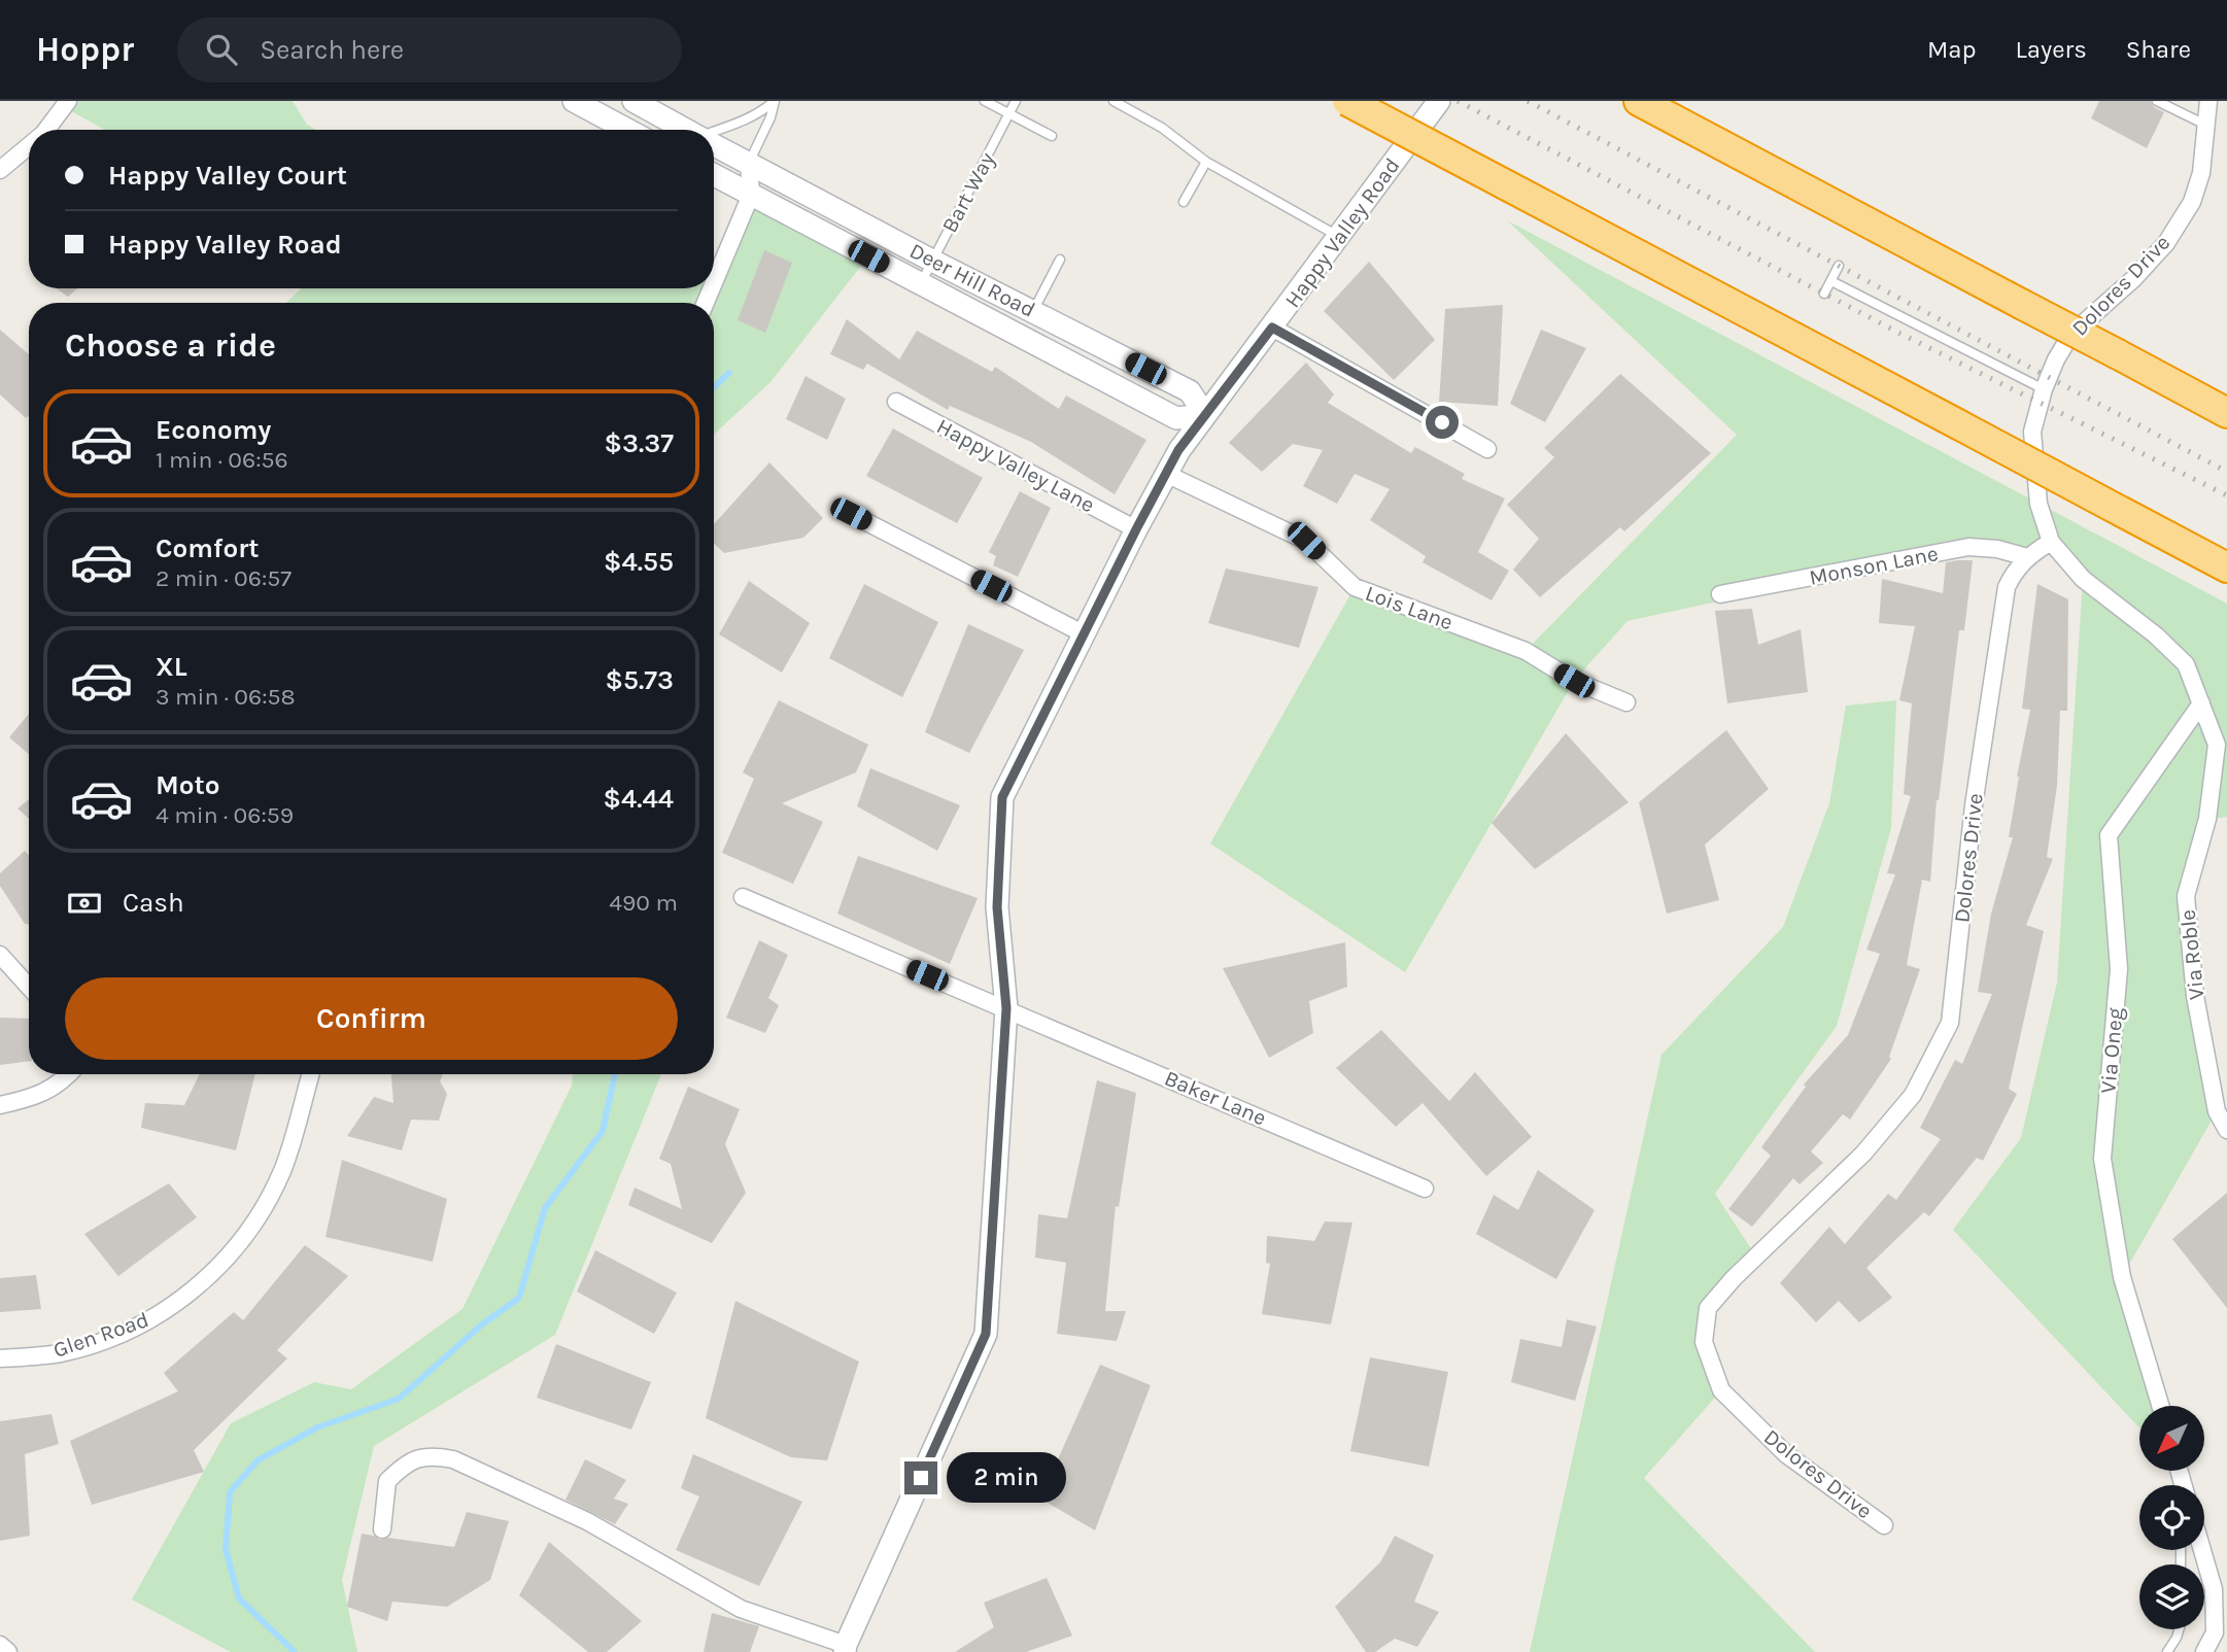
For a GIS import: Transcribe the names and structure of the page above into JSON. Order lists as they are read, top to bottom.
{
  "streets": {
    "street": [
      "Happy Valley Road",
      "Deer Hill Road",
      "Dolores Drive",
      "Happy Valley Lane",
      "Monson Lane",
      "Lois Lane",
      "Via Roble",
      "Via Oneg",
      "Baker Lane",
      "Glen Road"
    ],
    "lane": ["Bart Way"]
  },
  "crossings": [
    ["Bart Way", "Deer Hill Road"],
    ["Happy Valley Road", "Deer Hill Road"],
    ["Happy Valley Road", "Happy Valley Lane"],
    ["Happy Valley Road", "Lois Lane"],
    ["Happy Valley Road", "Baker Lane"],
    ["Dolores Drive", "Monson Lane"],
    ["Dolores Drive", "Via Roble"],
    ["Via Roble", "Via Oneg"]
  ],
  "north": "bottom left",
  "page": {
    "header": "Hoppr",
    "search": "Search here",
    "nav": ["Map", "Layers", "Share"],
    "banner": ["Happy Valley Court", "Happy Valley Road"],
    "heading": "Choose a ride",
    "list": [
      {
        "name": "Economy",
        "note": "1 min · 06:56",
        "value": "$3.37"
      },
      {
        "name": "Comfort",
        "note": "2 min · 06:57",
        "value": "$4.55"
      },
      {
        "name": "XL",
        "note": "3 min · 06:58",
        "value": "$5.73"
      },
      {
        "name": "Moto",
        "note": "4 min · 06:59",
        "value": "$4.44"
      }
    ],
    "pay": ["Cash", "490 m"],
    "buttons": "Confirm",
    "bubble": "2 min"
  }
}
